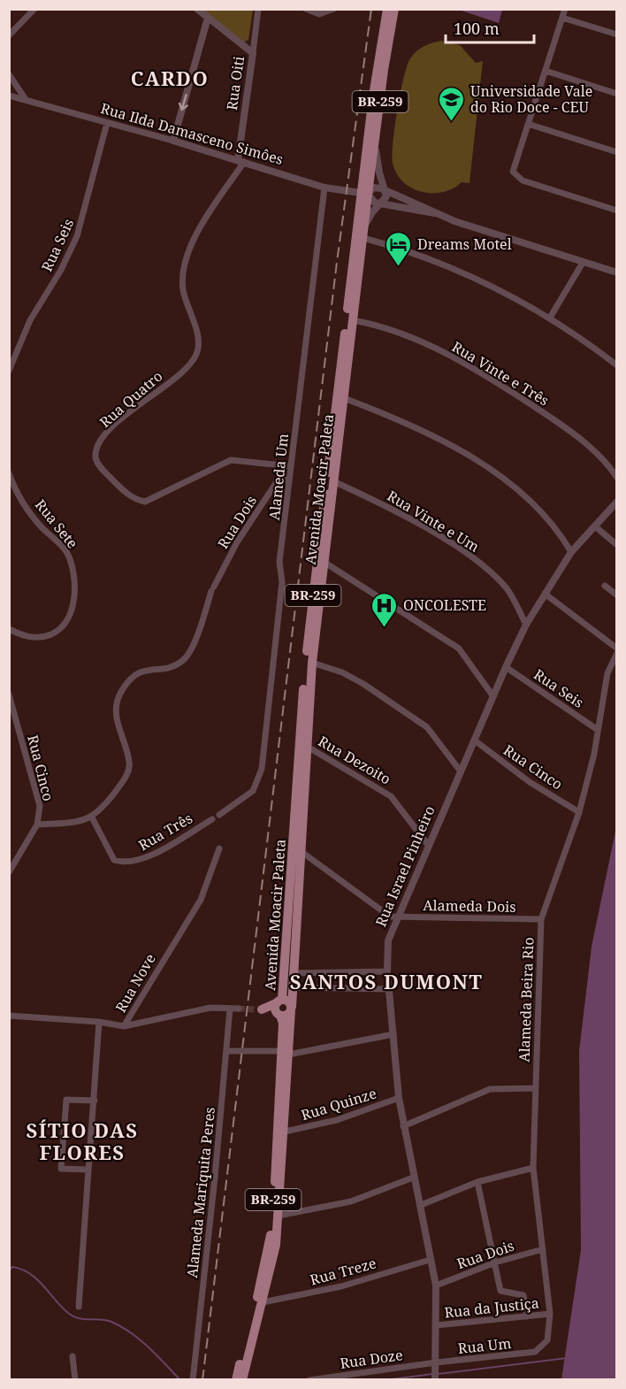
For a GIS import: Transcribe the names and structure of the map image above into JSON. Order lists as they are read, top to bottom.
{
  "streets": {
    "main road": ["BR-259", "Avenida Moacir Paleta"],
    "street": [
      "Rua Oiti",
      "Rua Ilda Damasceno Simôes",
      "Rua Seis",
      "Rua Vinte e Três",
      "Rua Quatro",
      "Alameda Um",
      "Rua Vinte e Um",
      "Rua Dois",
      "Rua Sete",
      "Rua Dezoito",
      "Rua Cinco",
      "Rua Três",
      "Rua Israel Pinheiro",
      "Alameda Dois",
      "Rua Nove",
      "Alameda Beira Rio",
      "Rua Quinze",
      "Alameda Mariquita Peres",
      "Rua Treze",
      "Rua da Justiça",
      "Rua Um",
      "Rua Doze"
    ]
  },
  "crossings": [
    ["Rua Oiti", "Rua Ilda Damasceno Simôes"],
    ["Rua Oiti", "Rua Quatro"],
    ["Rua Ilda Damasceno Simôes", "Rua Seis"],
    ["Rua Ilda Damasceno Simôes", "Rua Quatro"],
    ["Rua Ilda Damasceno Simôes", "Alameda Um"],
    ["Rua Ilda Damasceno Simôes", "Avenida Moacir Paleta"],
    ["Rua Seis", "Rua Israel Pinheiro"],
    ["Rua Seis", "Alameda Beira Rio"],
    ["Rua Vinte e Três", "Avenida Moacir Paleta"],
    ["Rua Quatro", "Alameda Um"],
    ["Alameda Um", "Rua Dois"],
    ["Avenida Moacir Paleta", "Rua Vinte e Um"],
    ["Avenida Moacir Paleta", "Rua Dezoito"],
    ["Avenida Moacir Paleta", "Rua Quinze"],
    ["Avenida Moacir Paleta", "Rua Treze"],
    ["Rua Vinte e Um", "Rua Israel Pinheiro"],
    ["Rua Dois", "Rua Três"],
    ["Rua Dois", "Rua Israel Pinheiro"],
    ["Rua Dois", "Alameda Beira Rio"],
    ["Rua Dezoito", "Rua Israel Pinheiro"],
    ["Rua Cinco", "Rua Israel Pinheiro"],
    ["Rua Cinco", "Alameda Beira Rio"],
    ["Rua Israel Pinheiro", "Alameda Dois"],
    ["Rua Israel Pinheiro", "Rua Quinze"],
    ["Rua Israel Pinheiro", "Rua Treze"],
    ["Rua Israel Pinheiro", "Rua da Justiça"],
    ["Rua Israel Pinheiro", "Rua Um"],
    ["Rua Israel Pinheiro", "Rua Doze"],
    ["Alameda Dois", "Alameda Beira Rio"],
    ["Alameda Beira Rio", "Rua da Justiça"],
    ["Alameda Beira Rio", "Rua Um"],
    ["Rua Um", "Rua Doze"]
  ],
  "districts": ["CARDO", "SANTOS DUMONT", "SÍTIO DAS FLORES"],
  "places": {
    "school or university": ["Universidade Vale do Rio Doce - CEU"],
    "hotel": ["Dreams Motel"],
    "hospital": ["ONCOLESTE"]
  },
  "scale_bar": "100 m"
}
